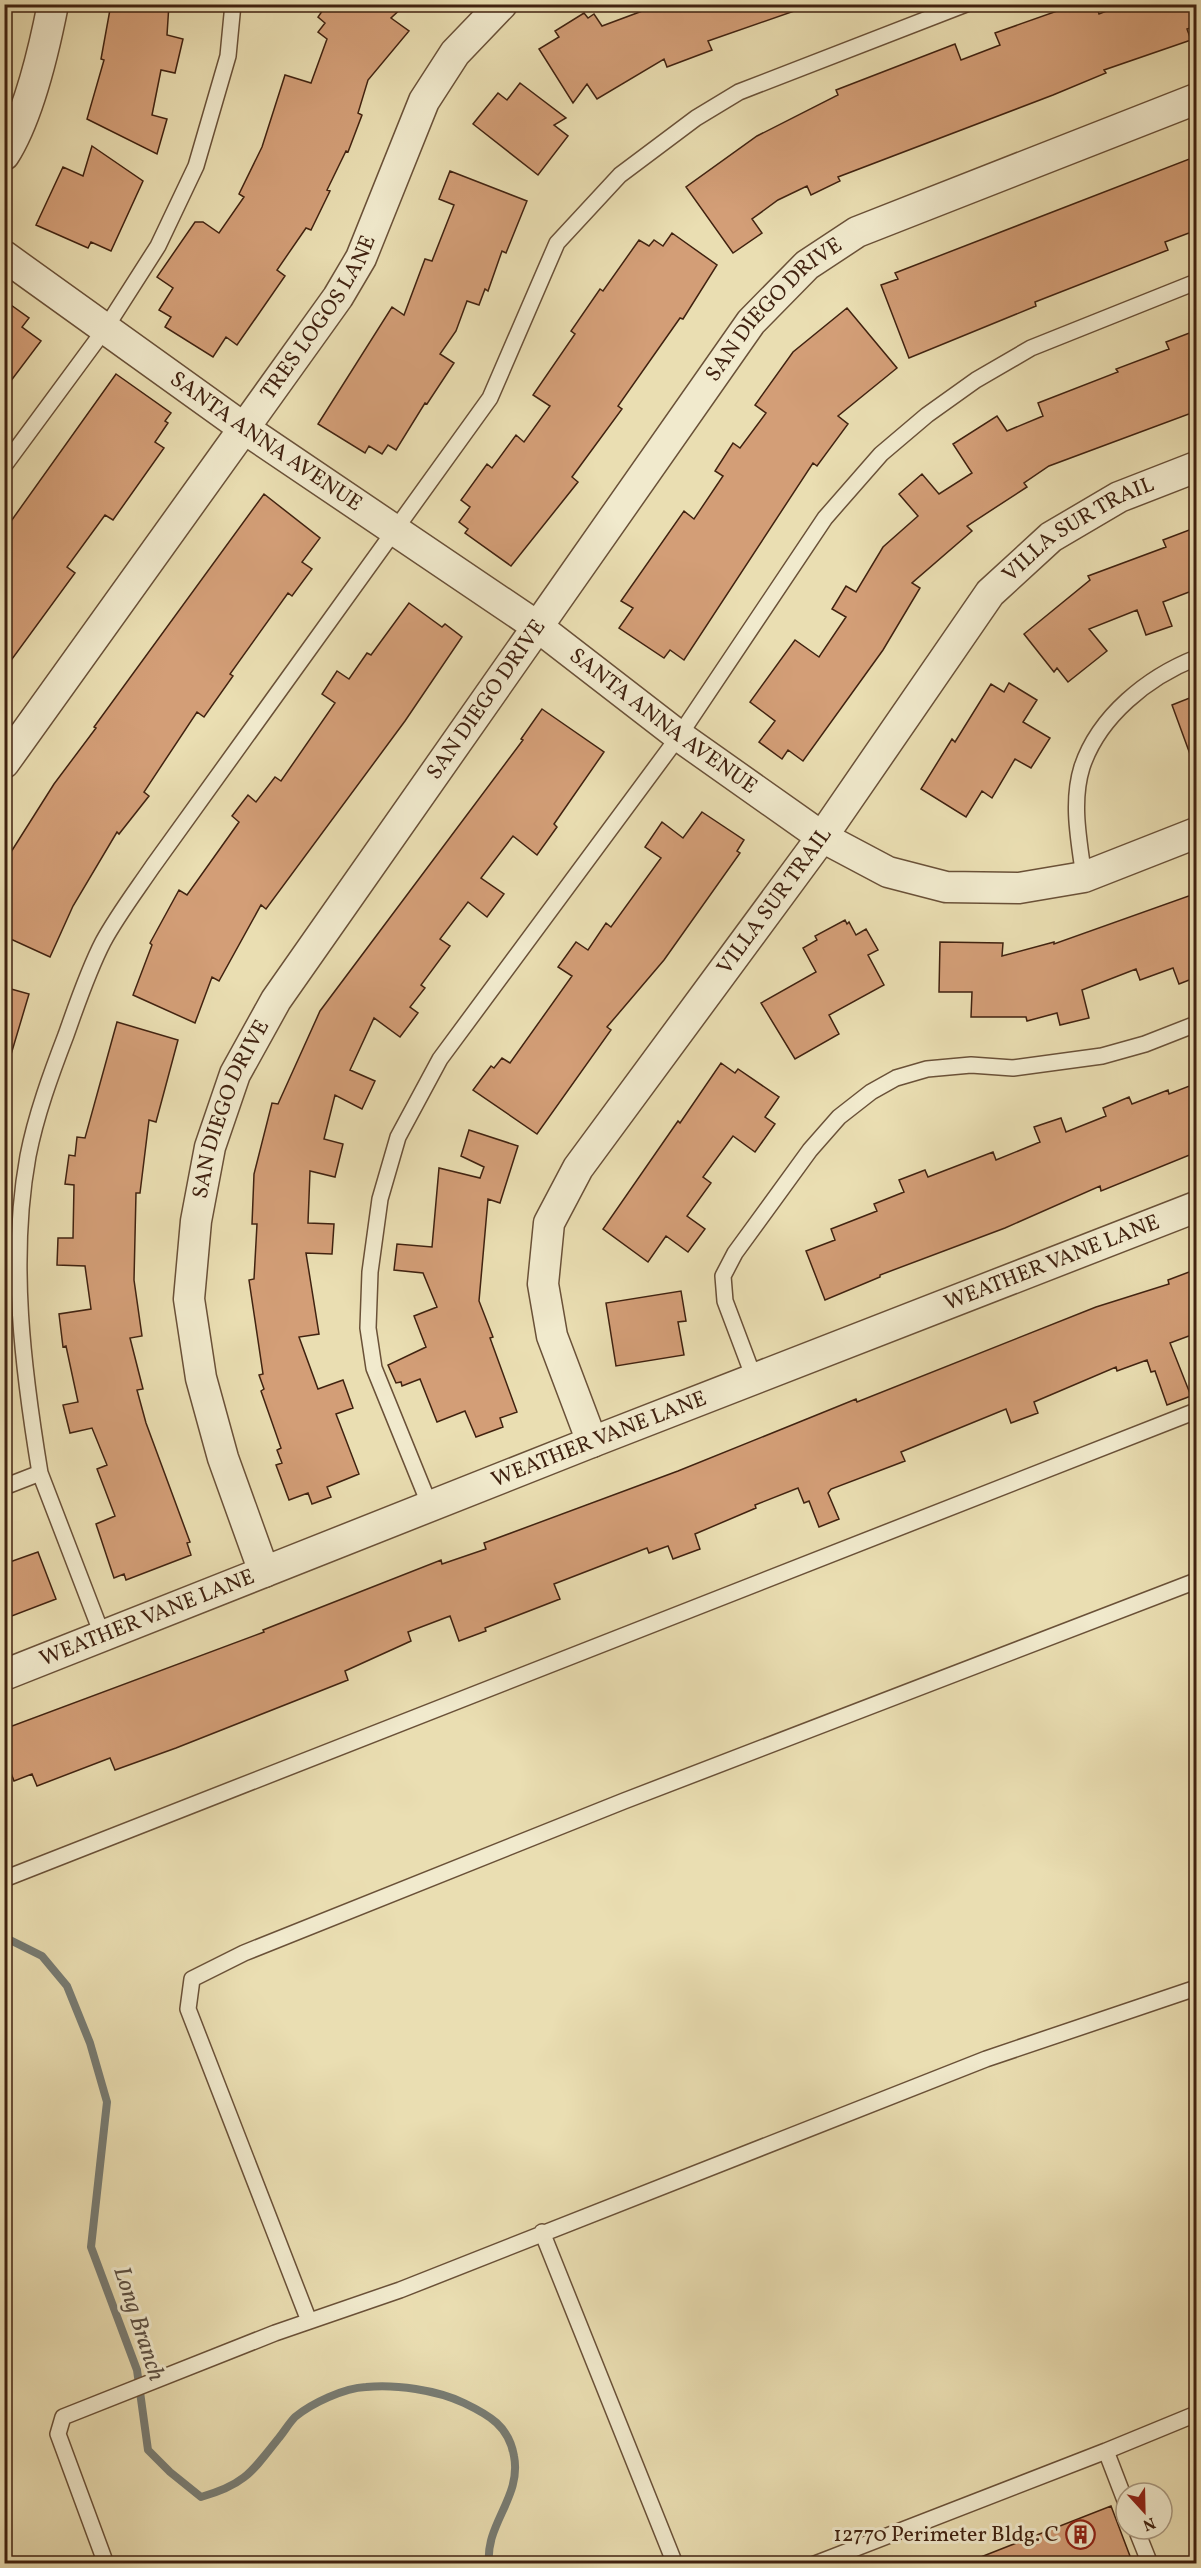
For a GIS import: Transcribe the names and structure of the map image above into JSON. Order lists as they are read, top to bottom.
{
  "streets": {
    "street": [
      "SAN DIEGO DRIVE",
      "TRES LOGOS LANE",
      "SANTA ANNA AVENUE",
      "VILLA SUR TRAIL",
      "WEATHER VANE LANE"
    ]
  },
  "crossings": [
    ["SAN DIEGO DRIVE", "SANTA ANNA AVENUE"],
    ["SAN DIEGO DRIVE", "WEATHER VANE LANE"],
    ["TRES LOGOS LANE", "SANTA ANNA AVENUE"],
    ["SANTA ANNA AVENUE", "VILLA SUR TRAIL"],
    ["VILLA SUR TRAIL", "WEATHER VANE LANE"]
  ],
  "water": ["Long Branch"],
  "places": {
    "building": ["12770 Perimeter Bldg. C"]
  },
  "north": "bottom"
}
